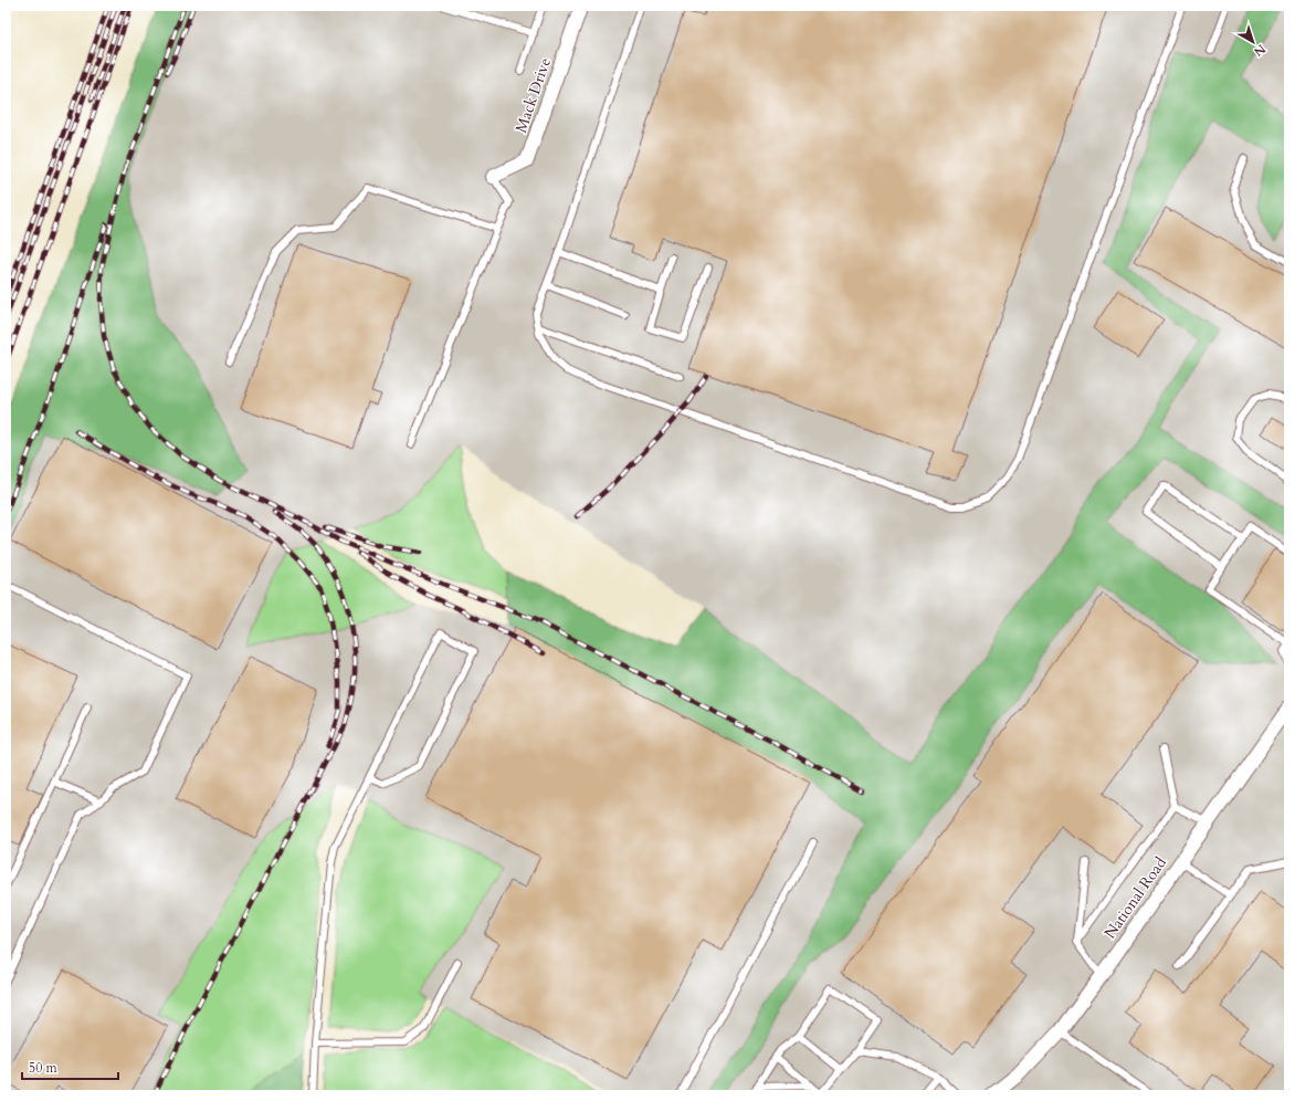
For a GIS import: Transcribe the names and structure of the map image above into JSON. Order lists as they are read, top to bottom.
{
  "streets": {
    "street": ["Mack Drive", "National Road"]
  },
  "scale_bar": "50 m",
  "north": "bottom right"
}
